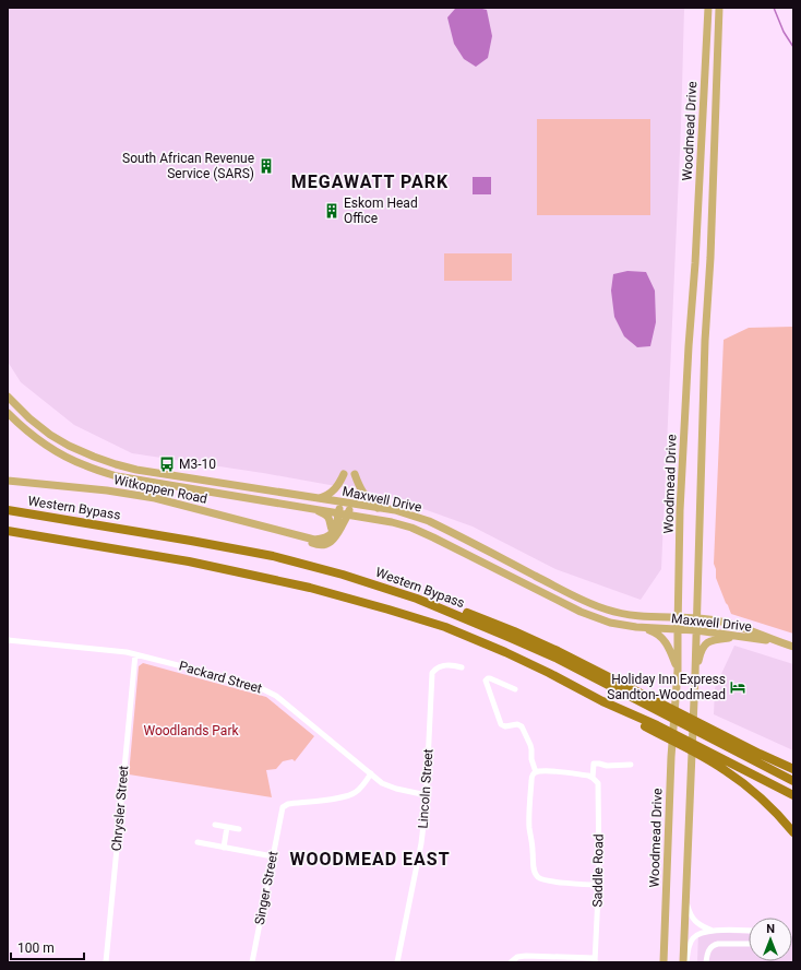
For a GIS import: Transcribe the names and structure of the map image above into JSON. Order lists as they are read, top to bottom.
{
  "streets": {
    "highway": ["Western Bypass"],
    "main road": ["Woodmead Drive", "Witkoppen Road", "Maxwell Drive"],
    "street": [
      "Packard Street",
      "Lincoln Street",
      "Chrysler Street",
      "Saddle Road",
      "Singer Street"
    ]
  },
  "crossings": [
    ["Woodmead Drive", "Maxwell Drive"],
    ["Witkoppen Road", "Maxwell Drive"],
    ["Packard Street", "Lincoln Street"],
    ["Packard Street", "Chrysler Street"],
    ["Packard Street", "Singer Street"]
  ],
  "districts": ["MEGAWATT PARK", "WOODMEAD EAST"],
  "parks": ["Woodlands Park"],
  "places": {
    "building": ["South African Revenue Service (SARS)", "Eskom Head Office"],
    "bus stop": ["M3-10"],
    "hotel": ["Holiday Inn Express Sandton-Woodmead"]
  },
  "scale_bar": "100 m",
  "north": "top"
}
